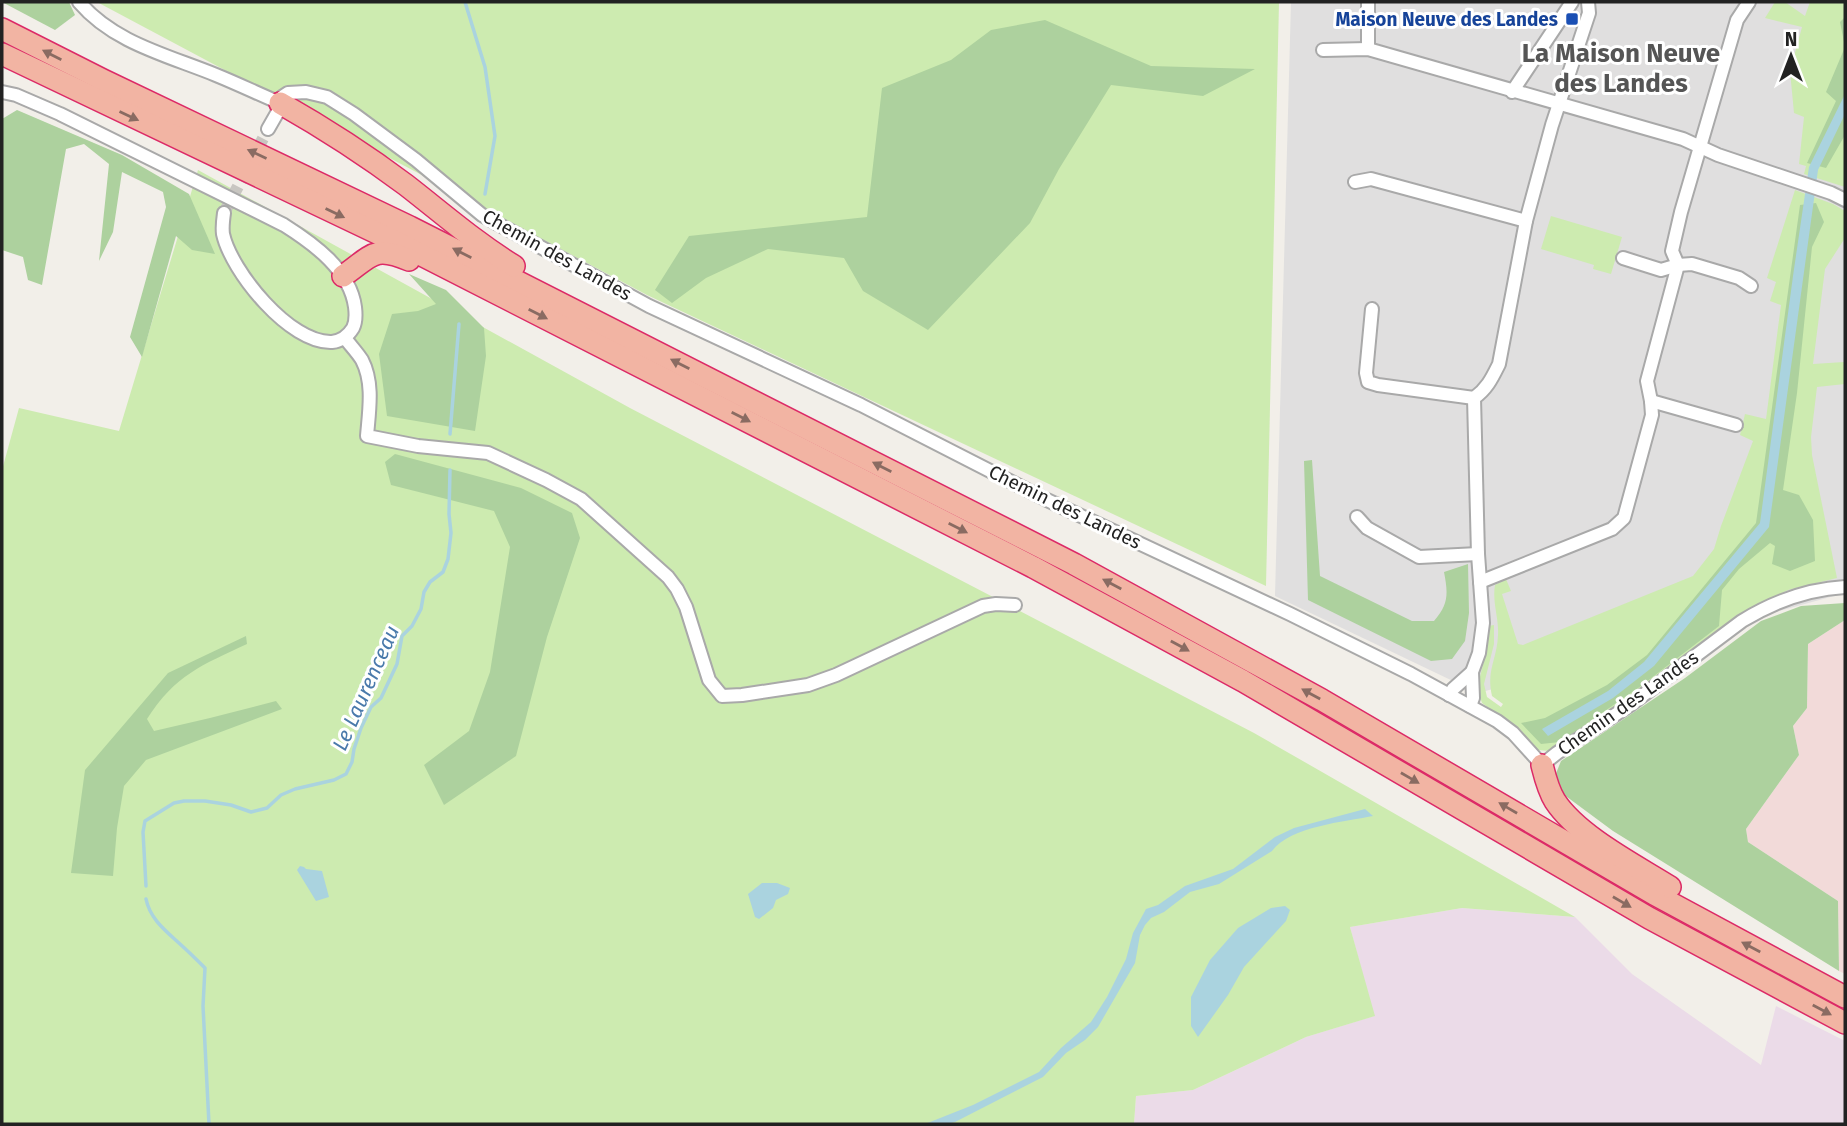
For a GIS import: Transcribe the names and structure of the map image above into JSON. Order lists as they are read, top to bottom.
{
  "streets": {
    "street": ["Chemin des Landes"]
  },
  "districts": ["La Maison Neuve des Landes"],
  "water": ["Le Laurenceau"],
  "places": {
    "transit": ["Maison Neuve des Landes"]
  },
  "north": "top"
}
